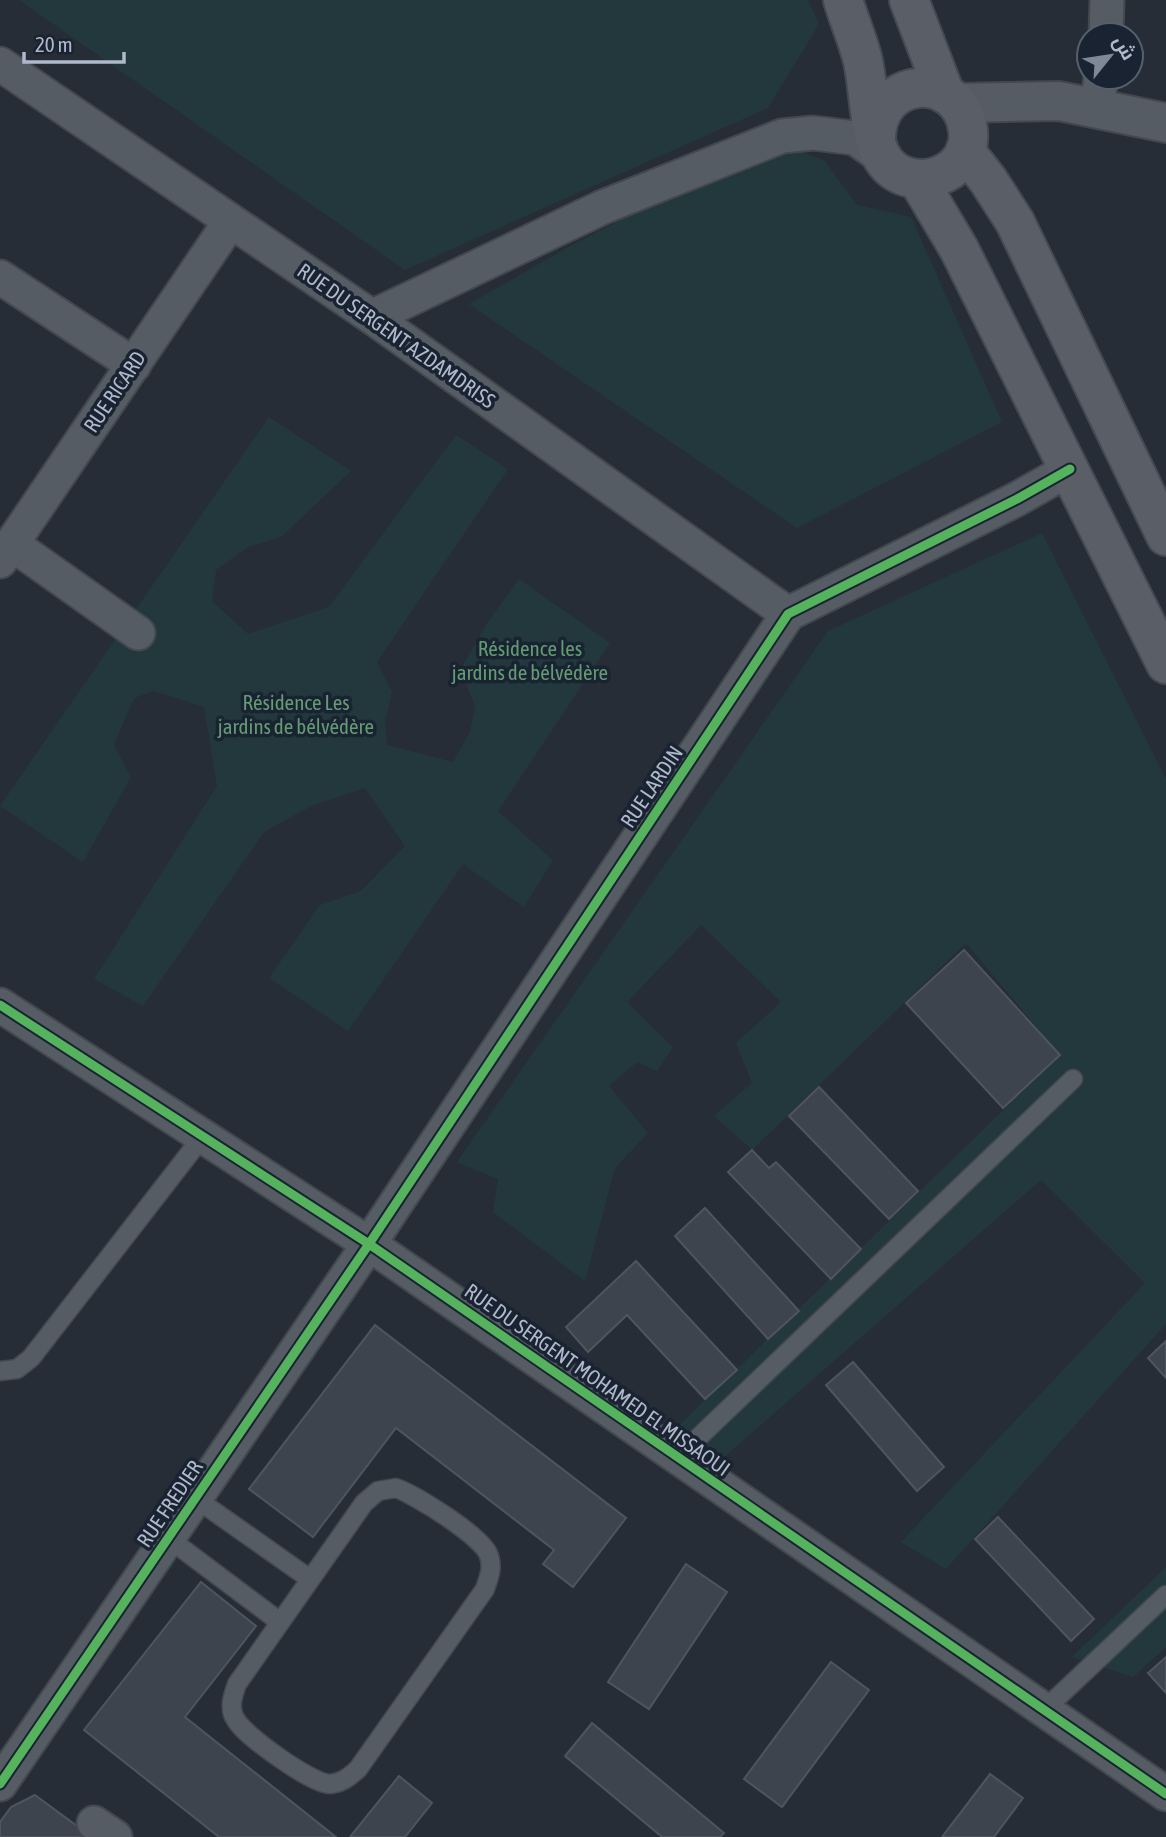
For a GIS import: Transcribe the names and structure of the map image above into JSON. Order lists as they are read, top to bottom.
{
  "streets": {
    "street": [
      "RUE DU SERGENT AZDAMDRISS",
      "RUE RICARD",
      "RUE LARDIN",
      "RUE DU SERGENT MOHAMED EL MISSAOUI",
      "RUE FREDIER"
    ]
  },
  "crossings": [
    ["RUE DU SERGENT AZDAMDRISS", "RUE RICARD"],
    ["RUE DU SERGENT AZDAMDRISS", "RUE LARDIN"],
    ["RUE LARDIN", "RUE DU SERGENT MOHAMED EL MISSAOUI"],
    ["RUE LARDIN", "RUE FREDIER"],
    ["RUE DU SERGENT MOHAMED EL MISSAOUI", "RUE FREDIER"]
  ],
  "parks": ["Résidence les jardins de bélvédère", "Résidence Les jardins de bélvédère"],
  "scale_bar": "20 m",
  "north": "top right"
}
